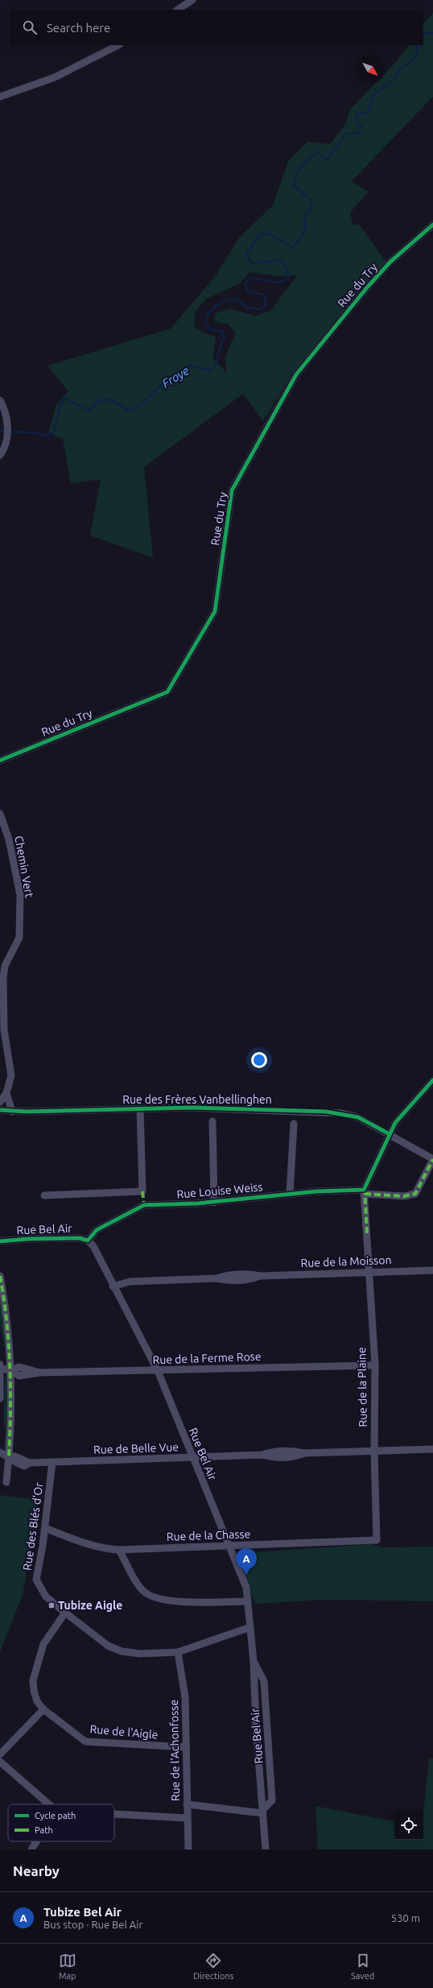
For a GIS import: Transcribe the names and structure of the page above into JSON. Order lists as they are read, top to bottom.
{
  "streets": {
    "street": [
      "Rue du Try",
      "Chemin Vert",
      "Rue des Frères Vanbellinghen",
      "Rue Louise Weiss",
      "Rue Bel Air",
      "Rue de la Moisson",
      "Rue de la Ferme Rose",
      "Rue de la Plaine",
      "Rue de Belle Vue",
      "Rue des Blés d'Or",
      "Rue de la Chasse",
      "Rue de l'Aigle",
      "Rue de l'Achonfosse"
    ]
  },
  "crossings": [
    ["Rue des Frères Vanbellinghen", "Rue Louise Weiss"],
    ["Rue Louise Weiss", "Rue Bel Air"],
    ["Rue Louise Weiss", "Rue de la Plaine"],
    ["Rue Bel Air", "Rue de la Moisson"],
    ["Rue Bel Air", "Rue de la Ferme Rose"],
    ["Rue Bel Air", "Rue de Belle Vue"],
    ["Rue Bel Air", "Rue des Blés d'Or"],
    ["Rue Bel Air", "Rue de la Chasse"],
    ["Rue de la Moisson", "Rue de la Plaine"],
    ["Rue de la Ferme Rose", "Rue de la Plaine"],
    ["Rue de la Plaine", "Rue de Belle Vue"],
    ["Rue de la Plaine", "Rue de la Chasse"],
    ["Rue de Belle Vue", "Rue des Blés d'Or"],
    ["Rue des Blés d'Or", "Rue de la Chasse"],
    ["Rue des Blés d'Or", "Rue de l'Aigle"],
    ["Rue des Blés d'Or", "Rue de l'Achonfosse"],
    ["Rue de l'Aigle", "Rue de l'Achonfosse"]
  ],
  "water": ["Froye"],
  "places": {
    "transit": ["Tubize Aigle"]
  },
  "legend": ["Cycle path", "Path"],
  "north": "bottom right",
  "page": {
    "search": "Search here",
    "pins": "A",
    "heading": "Nearby",
    "list": [
      {
        "mark": "A",
        "name": "Tubize Bel Air",
        "note": "Bus stop · Rue Bel Air",
        "value": "530 m"
      }
    ],
    "nav": ["Map", "Directions", "Saved"]
  }
}
